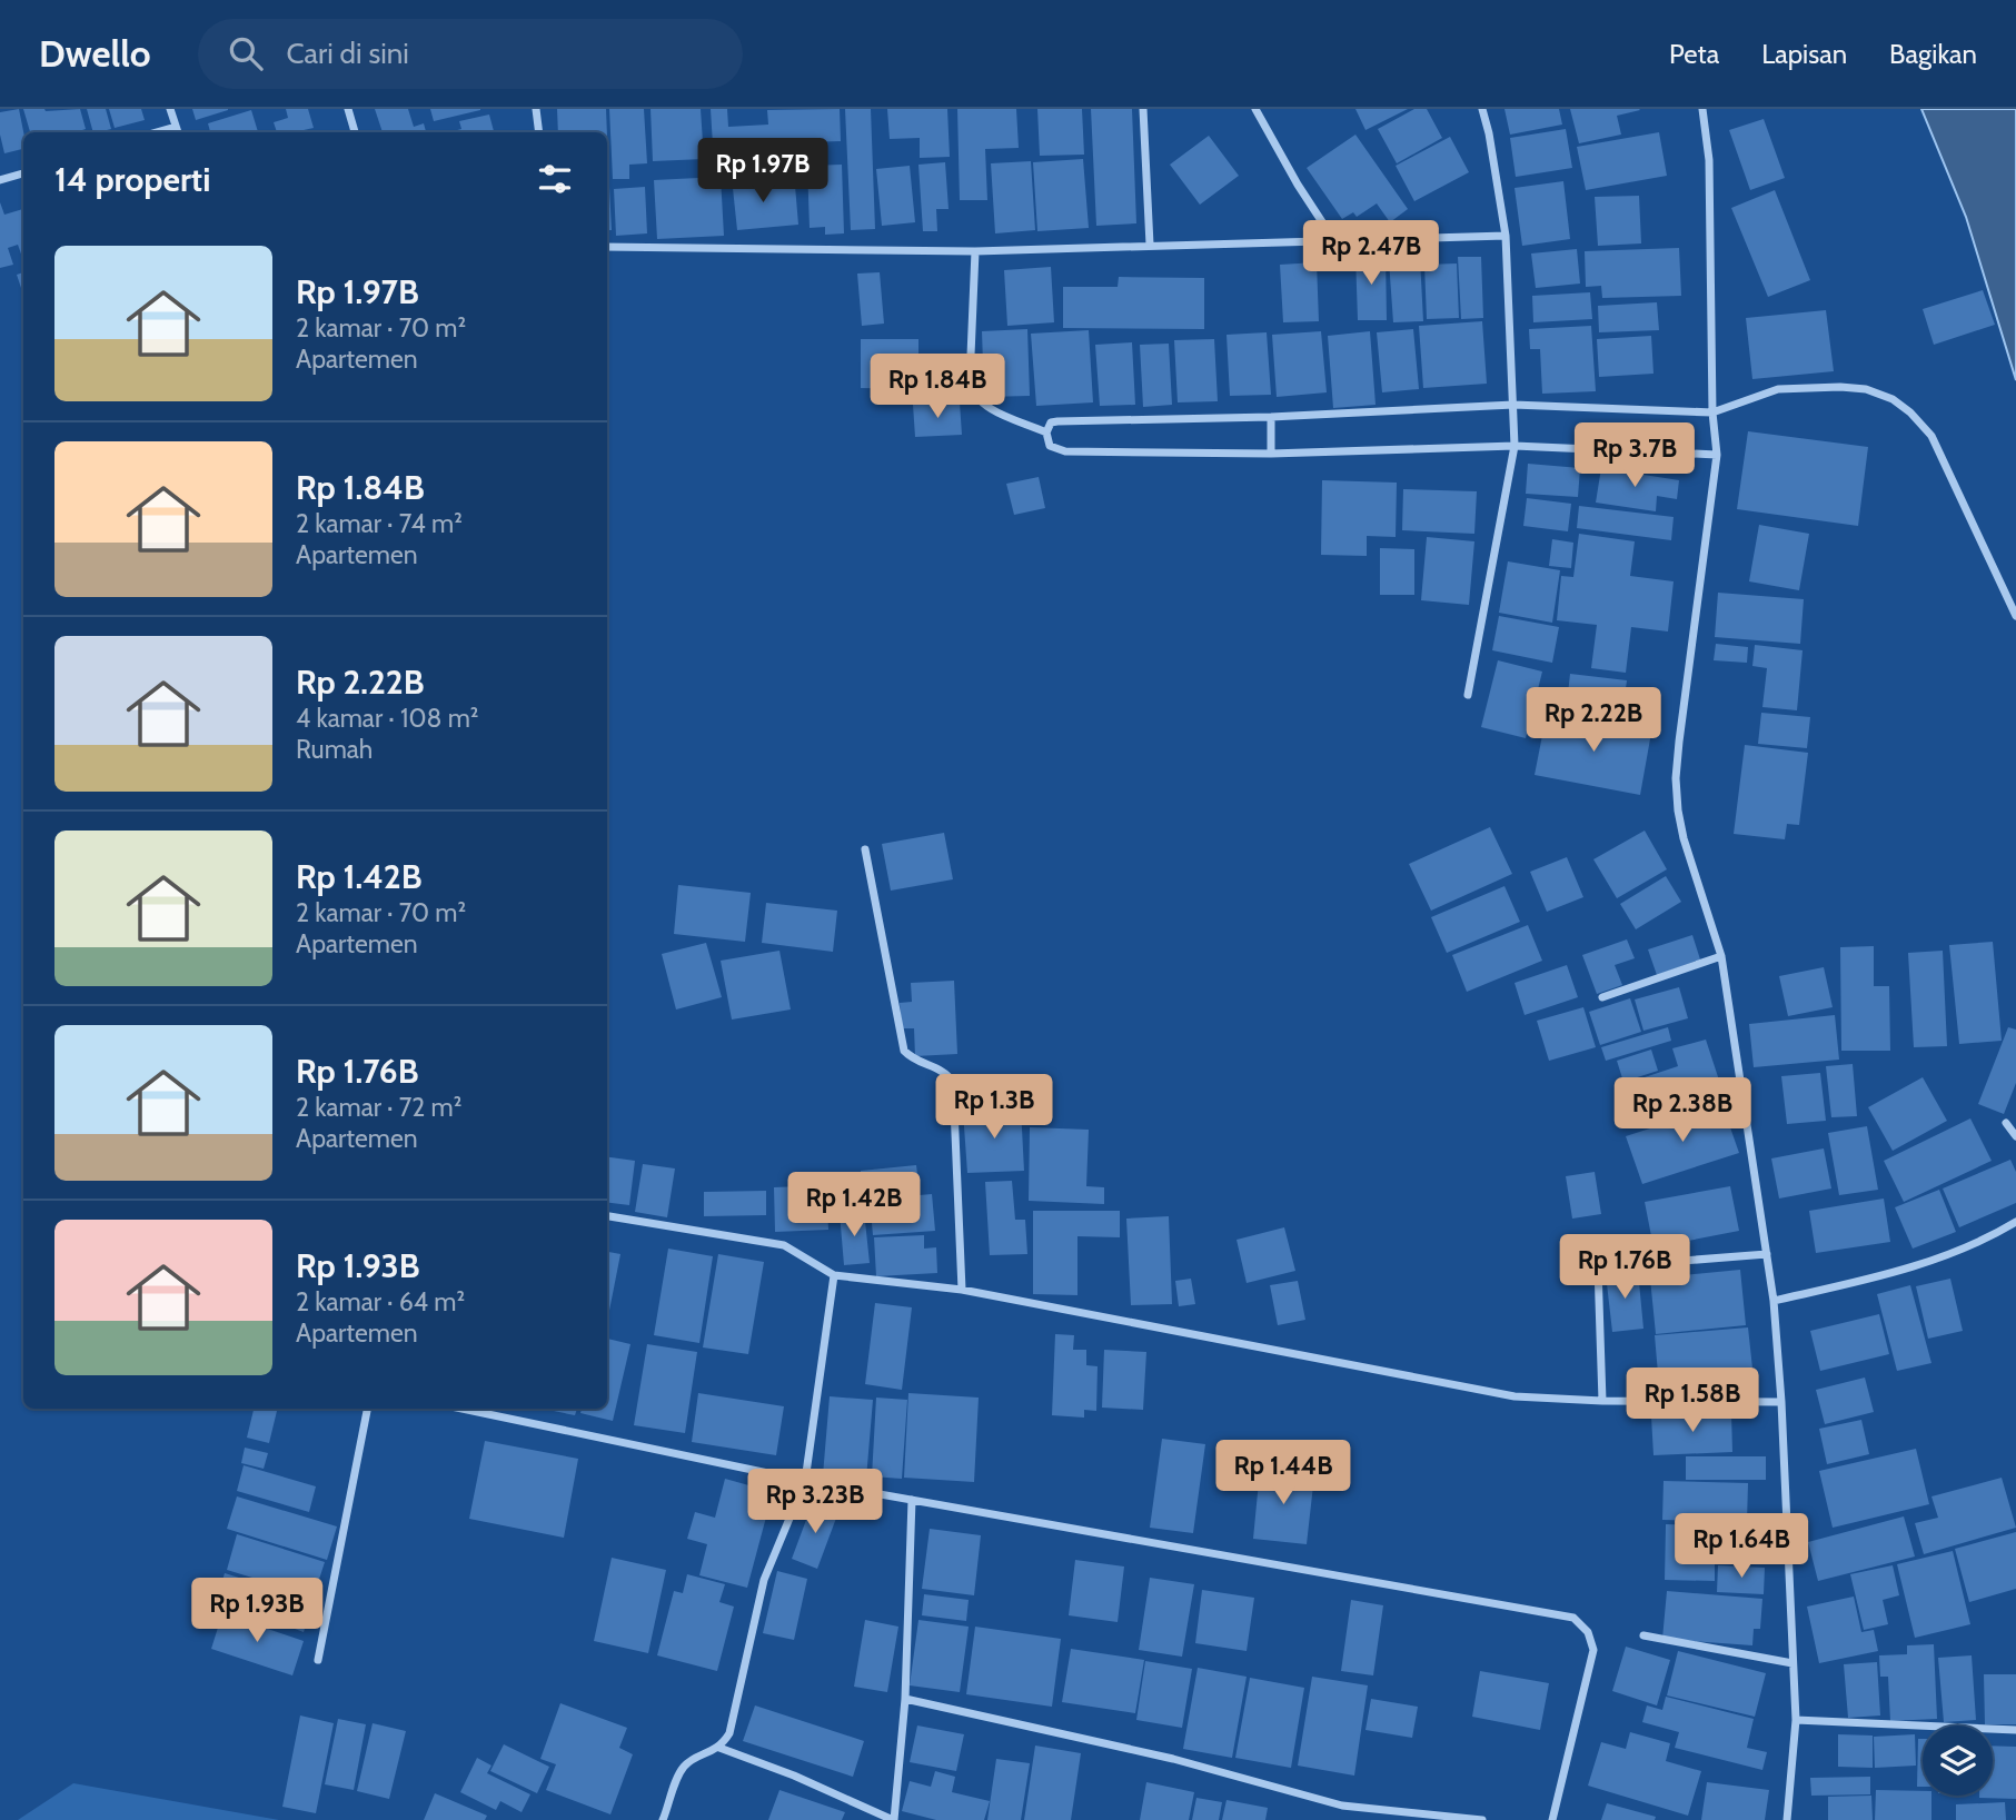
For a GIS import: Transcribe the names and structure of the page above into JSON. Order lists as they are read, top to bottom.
{
  "page": {
    "header": "Dwello",
    "search": "Cari di sini",
    "nav": ["Peta", "Lapisan", "Bagikan"],
    "heading": "14 properti",
    "price": [
      "Rp 1.97B",
      "Rp 2.47B",
      "Rp 1.84B",
      "Rp 3.7B",
      "Rp 2.22B",
      "Rp 1.3B",
      "Rp 2.38B",
      "Rp 1.42B",
      "Rp 1.76B",
      "Rp 1.58B",
      "Rp 1.44B",
      "Rp 3.23B",
      "Rp 1.64B",
      "Rp 1.93B"
    ],
    "list": [
      {
        "name": "Rp 1.97B",
        "note": "2 kamar · 70 m² · Apartemen"
      },
      {
        "name": "Rp 1.84B",
        "note": "2 kamar · 74 m² · Apartemen"
      },
      {
        "name": "Rp 2.22B",
        "note": "4 kamar · 108 m² · Rumah"
      },
      {
        "name": "Rp 1.42B",
        "note": "2 kamar · 70 m² · Apartemen"
      },
      {
        "name": "Rp 1.76B",
        "note": "2 kamar · 72 m² · Apartemen"
      },
      {
        "name": "Rp 1.93B",
        "note": "2 kamar · 64 m² · Apartemen"
      }
    ]
  }
}
